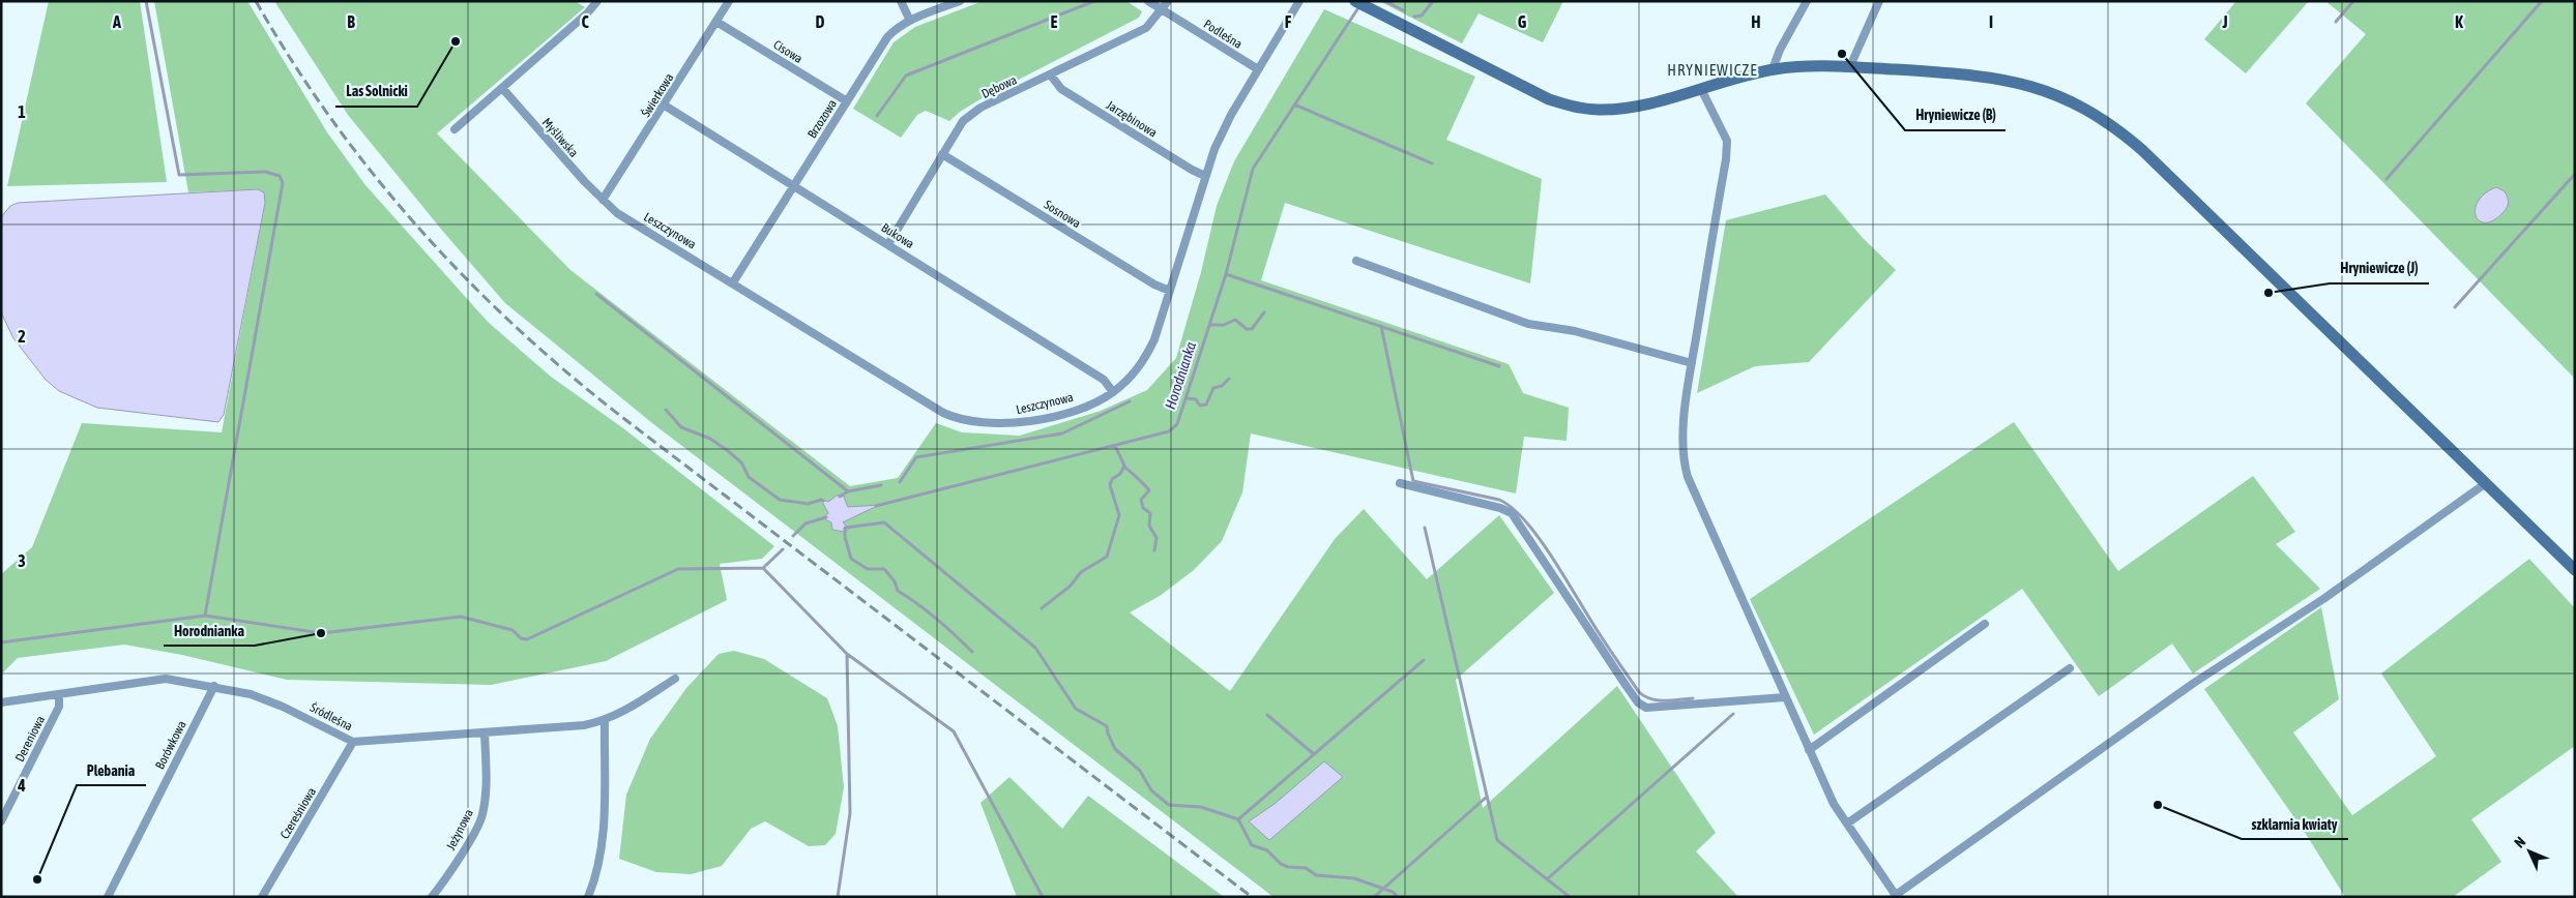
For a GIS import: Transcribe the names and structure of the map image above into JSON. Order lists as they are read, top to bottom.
{
  "streets": {
    "street": [
      "Podleśna",
      "Cisowa",
      "Dębowa",
      "Świerkowa",
      "Brzozowa",
      "Jarzębinowa",
      "Myśliwska",
      "Sosnowa",
      "Leszczynowa",
      "Bukowa",
      "Śródleśna",
      "Dereniowa",
      "Borówkowa",
      "Czereśniowa",
      "Jeżynowa"
    ]
  },
  "crossings": [
    ["Podleśna", "Dębowa"],
    ["Podleśna", "Leszczynowa"],
    ["Cisowa", "Świerkowa"],
    ["Cisowa", "Brzozowa"],
    ["Dębowa", "Jarzębinowa"],
    ["Dębowa", "Sosnowa"],
    ["Dębowa", "Bukowa"],
    ["Świerkowa", "Myśliwska"],
    ["Świerkowa", "Leszczynowa"],
    ["Świerkowa", "Bukowa"],
    ["Brzozowa", "Leszczynowa"],
    ["Brzozowa", "Bukowa"],
    ["Jarzębinowa", "Leszczynowa"],
    ["Myśliwska", "Leszczynowa"],
    ["Sosnowa", "Leszczynowa"],
    ["Leszczynowa", "Bukowa"],
    ["Śródleśna", "Dereniowa"],
    ["Śródleśna", "Borówkowa"],
    ["Śródleśna", "Czereśniowa"],
    ["Śródleśna", "Jeżynowa"]
  ],
  "districts": ["HRYNIEWICZE"],
  "water": ["Horodnianka"],
  "places": [
    "Las Solnicki",
    "Hryniewicze (B)",
    "Hryniewicze (J)",
    "Horodnianka",
    "szklarnia kwiaty",
    "Plebania"
  ],
  "north": "top left",
  "grid": {
    "columns": [
      "A",
      "B",
      "C",
      "D",
      "E",
      "F",
      "G",
      "H",
      "I",
      "J",
      "K"
    ],
    "rows": [
      "1",
      "2",
      "3",
      "4"
    ]
  }
}
